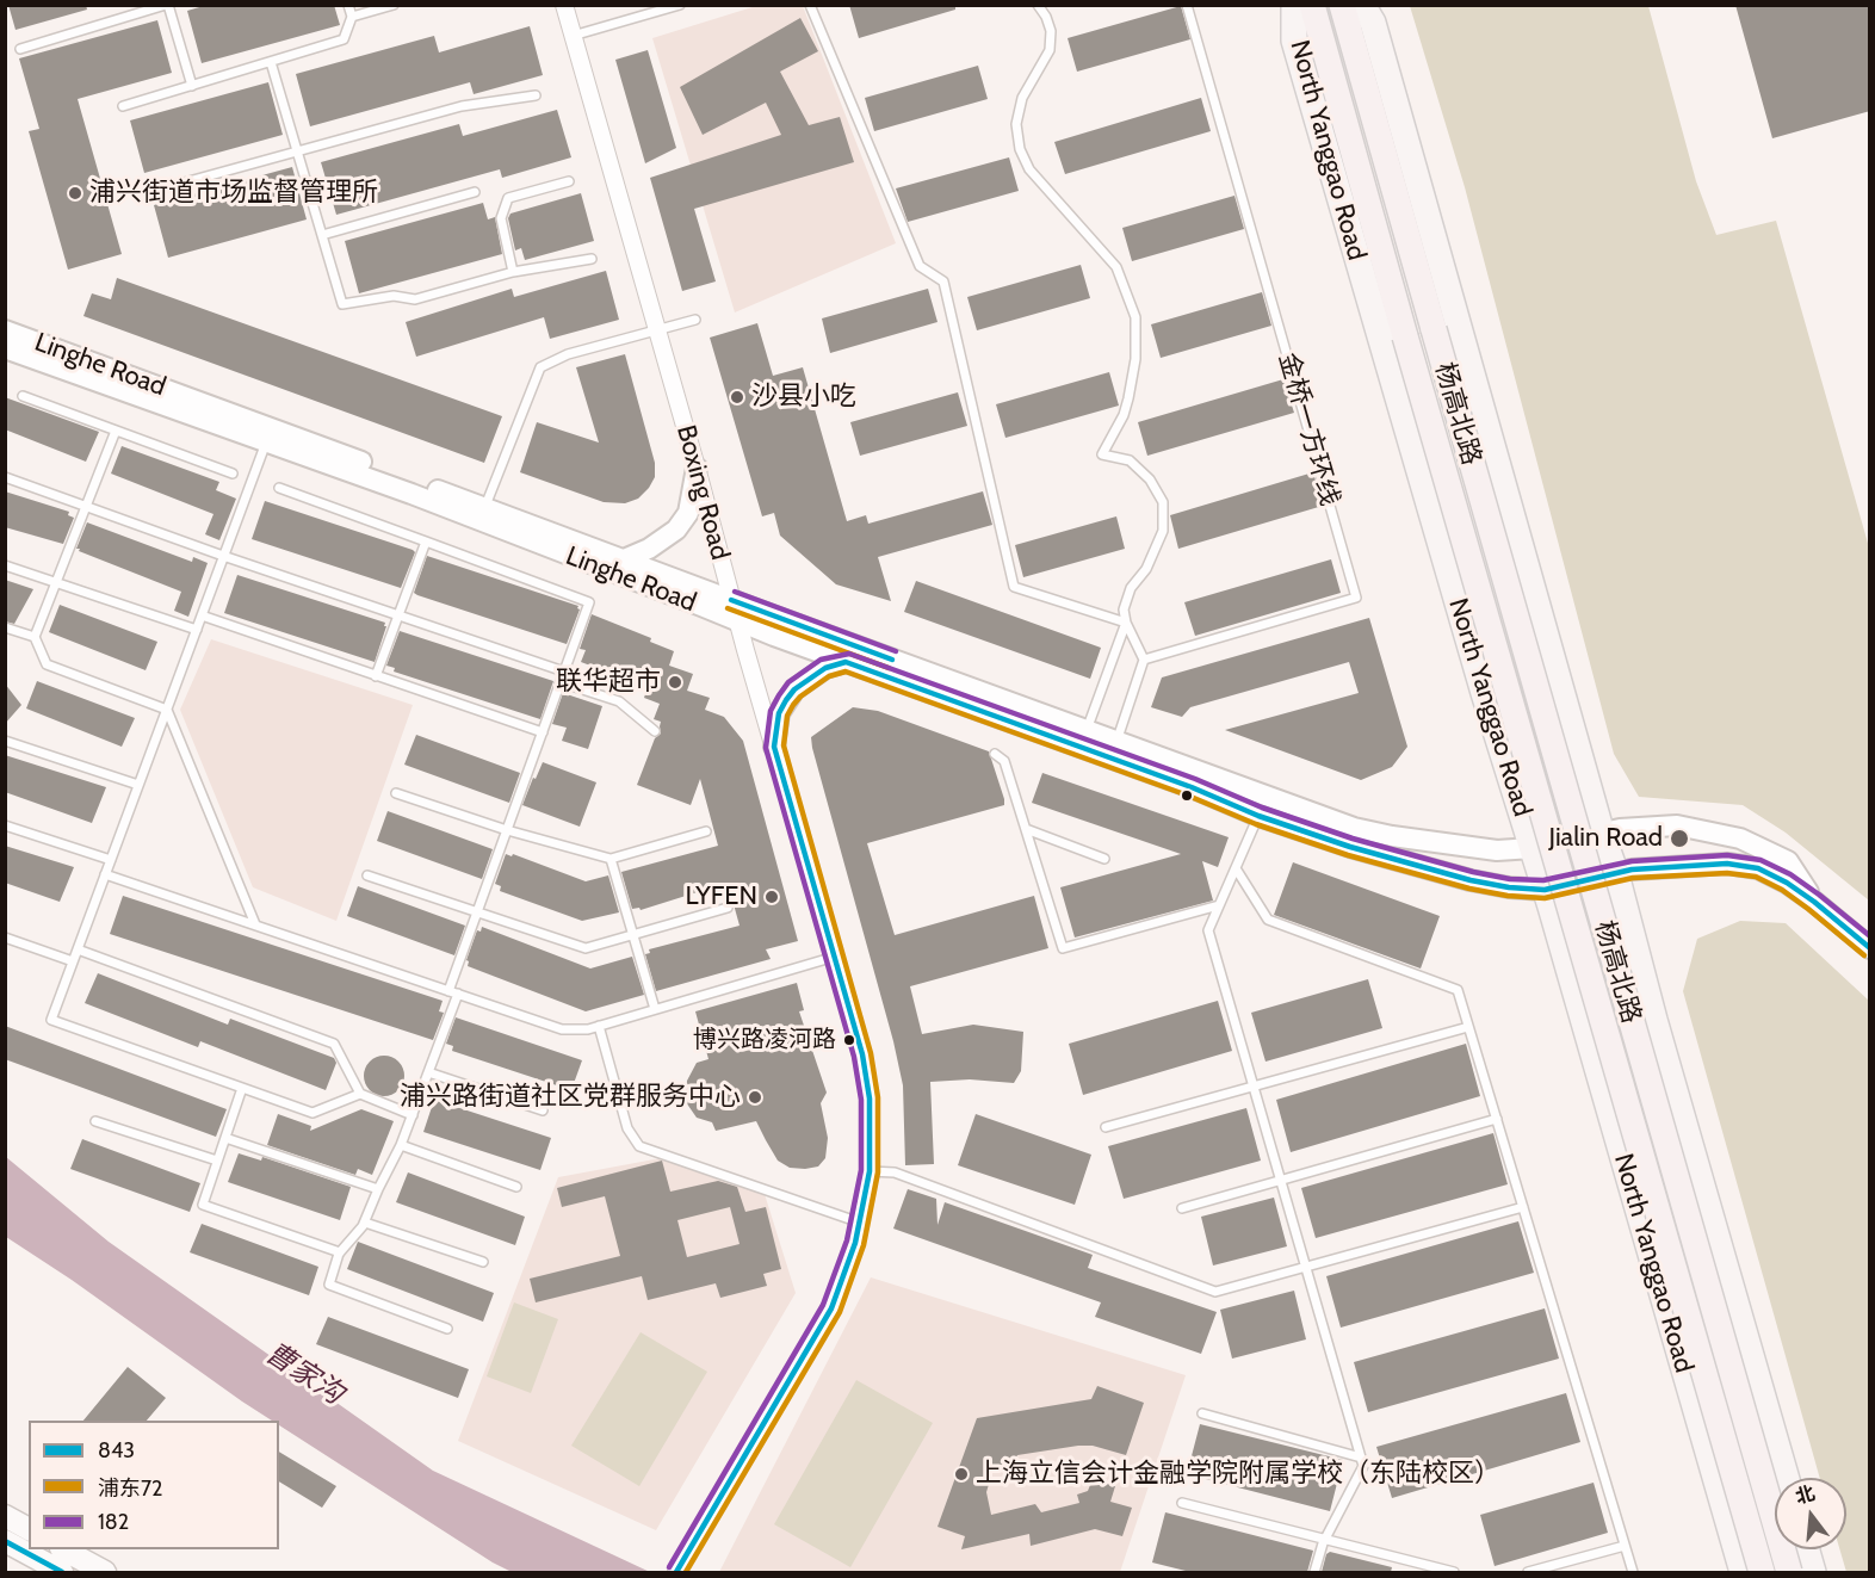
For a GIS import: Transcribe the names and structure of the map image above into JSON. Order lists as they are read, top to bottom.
{
  "streets": {
    "highway": ["North Yanggao Road", "杨高北路"],
    "street": ["Linghe Road", "Boxing Road"],
    "lane": ["金桥一方环线"]
  },
  "crossings": [
    ["North Yanggao Road", "Linghe Road"],
    ["North Yanggao Road", "杨高北路"],
    ["Linghe Road", "Boxing Road"]
  ],
  "water": ["曹家沟"],
  "places": [
    "浦兴街道市场监督管理所",
    "沙县小吃",
    "联华超市",
    "Jialin Road",
    "LYFEN",
    "博兴路凌河路",
    "浦兴路街道社区党群服务中心",
    "上海立信会计金融学院附属学校（东陆校区）"
  ],
  "lines": ["transit line 182", "transit line 843", "transit line 浦东72"],
  "legend": ["843", "浦东72", "182"],
  "north": "top"
}
